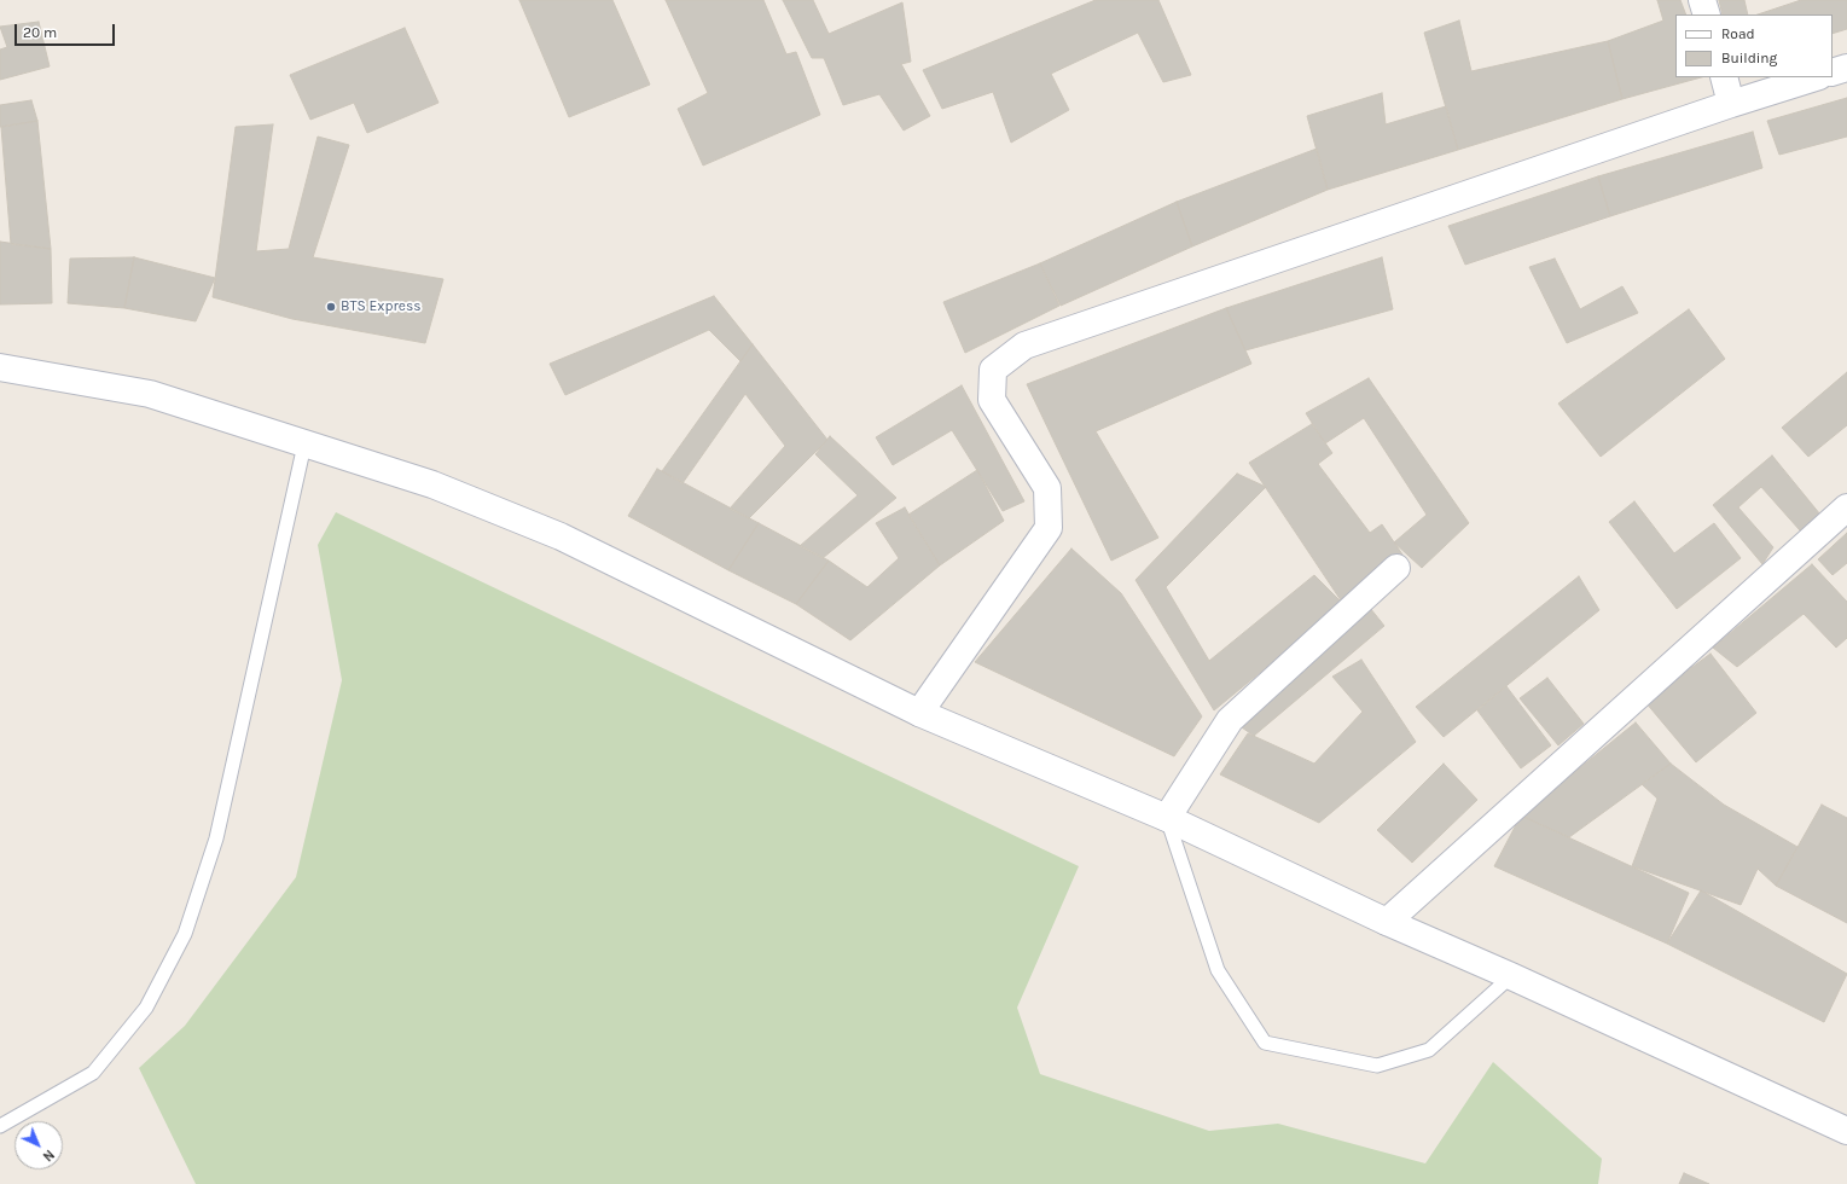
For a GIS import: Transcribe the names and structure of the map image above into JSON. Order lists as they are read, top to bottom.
{
  "places": ["BTS Express"],
  "legend": ["Road", "Building"],
  "scale_bar": "20 m",
  "north": "bottom right"
}
